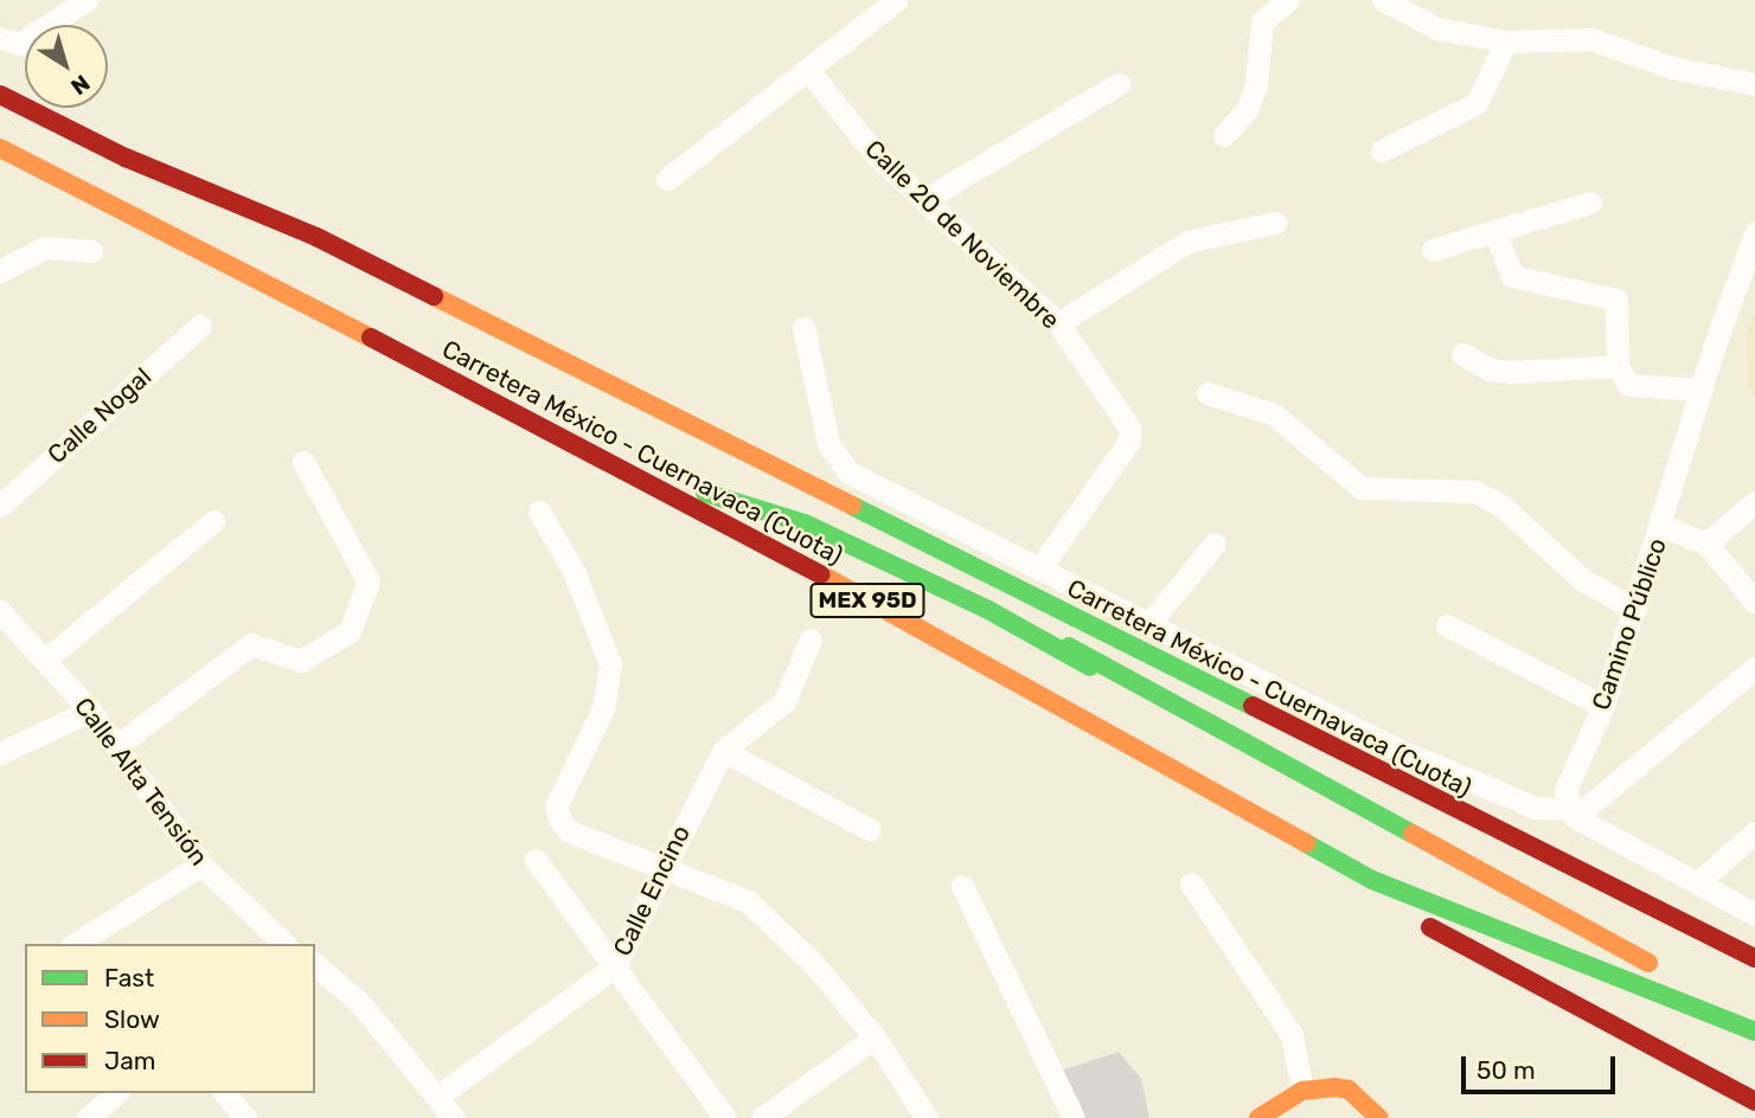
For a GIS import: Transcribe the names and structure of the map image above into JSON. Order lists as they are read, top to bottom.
{
  "streets": {
    "main road": ["Carretera México - Cuernavaca (Cuota)", "MEX 95D"],
    "street": [
      "Calle 20 de Noviembre",
      "Calle Nogal",
      "Camino Público",
      "Calle Alta Tensión",
      "Calle Encino"
    ]
  },
  "legend": ["Fast", "Slow", "Jam"],
  "scale_bar": "50 m",
  "north": "bottom right"
}
